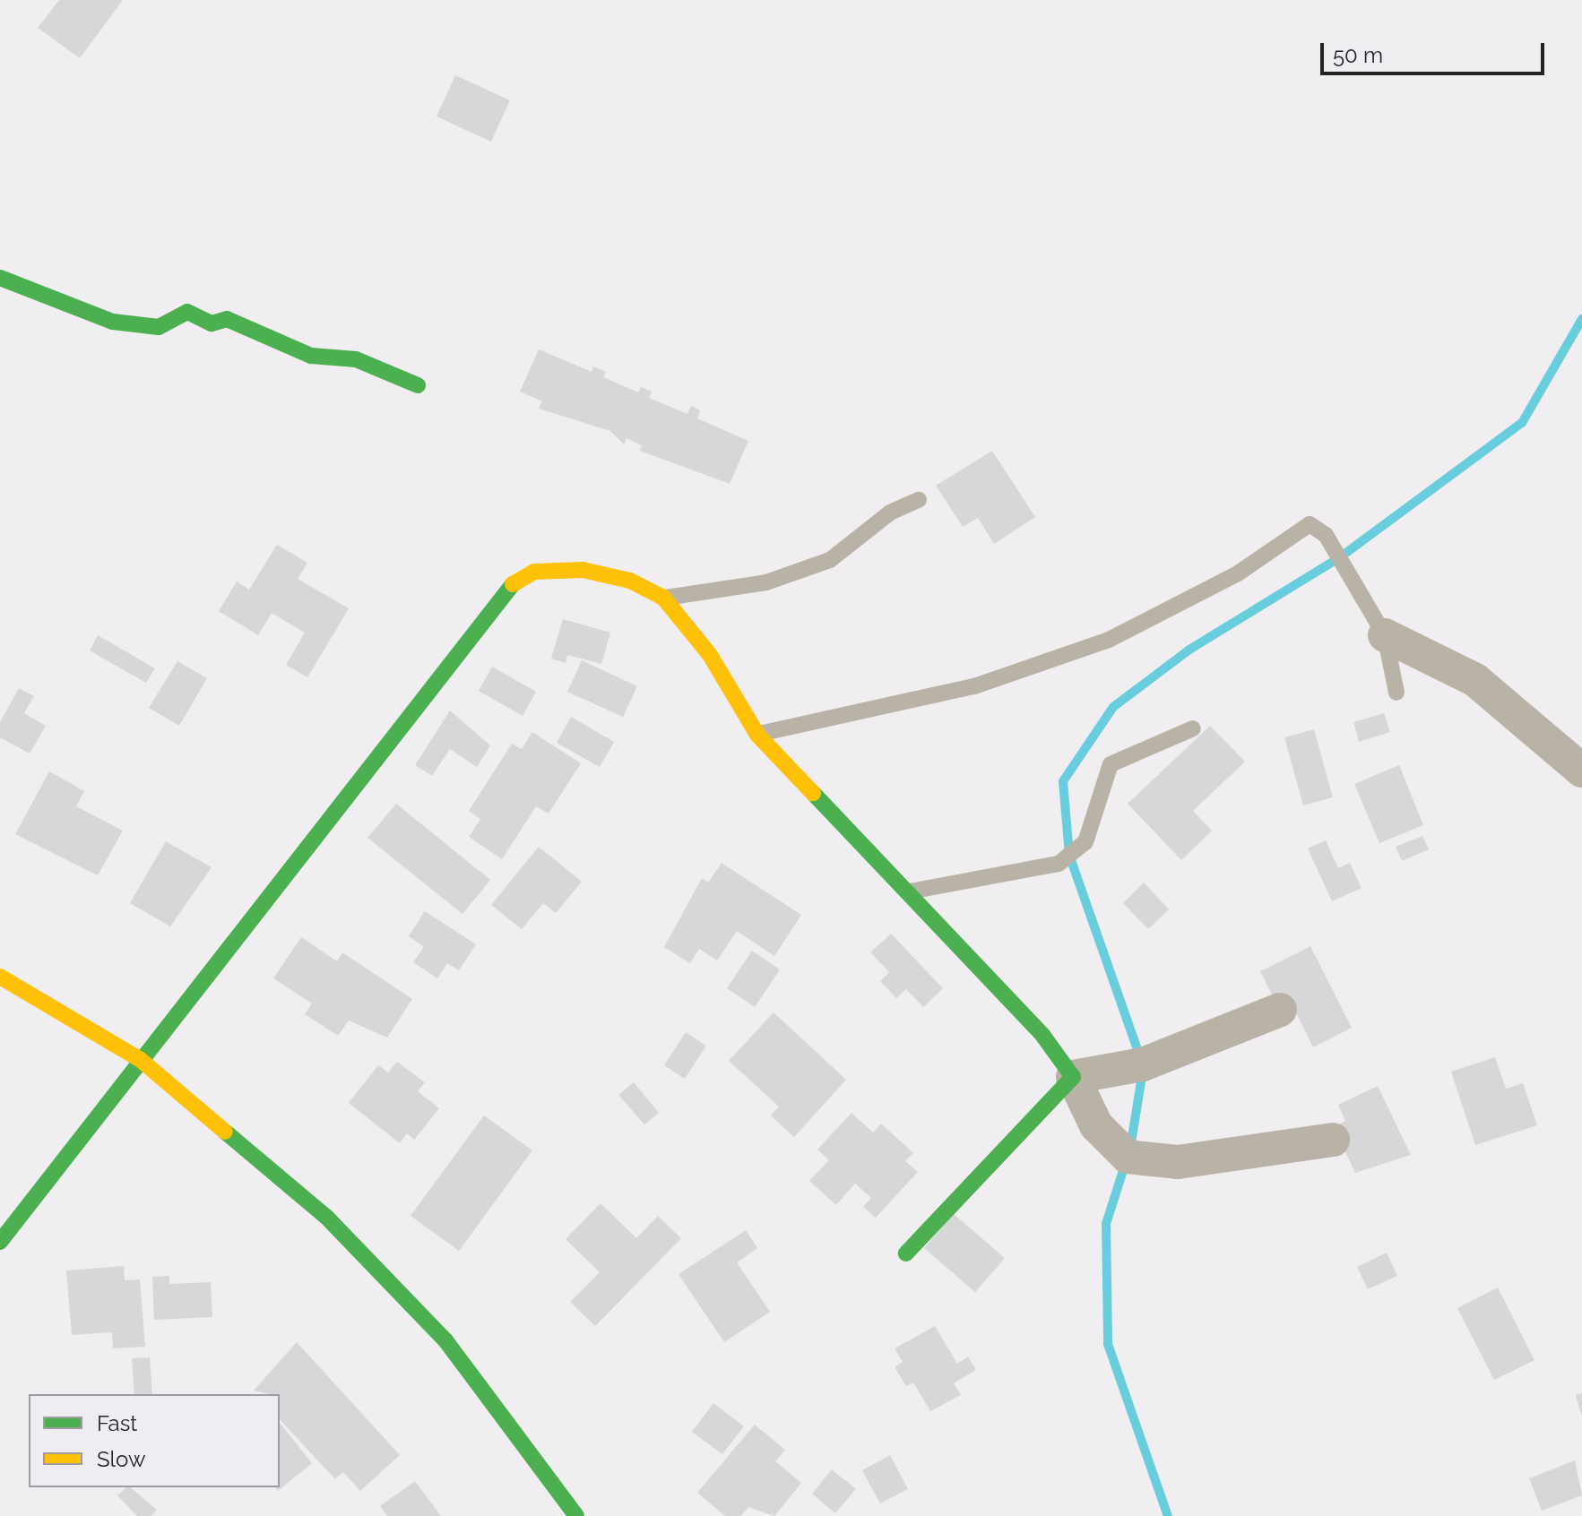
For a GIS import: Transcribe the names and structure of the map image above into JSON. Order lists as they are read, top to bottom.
{
  "legend": ["Fast", "Slow"],
  "scale_bar": "50 m"
}
